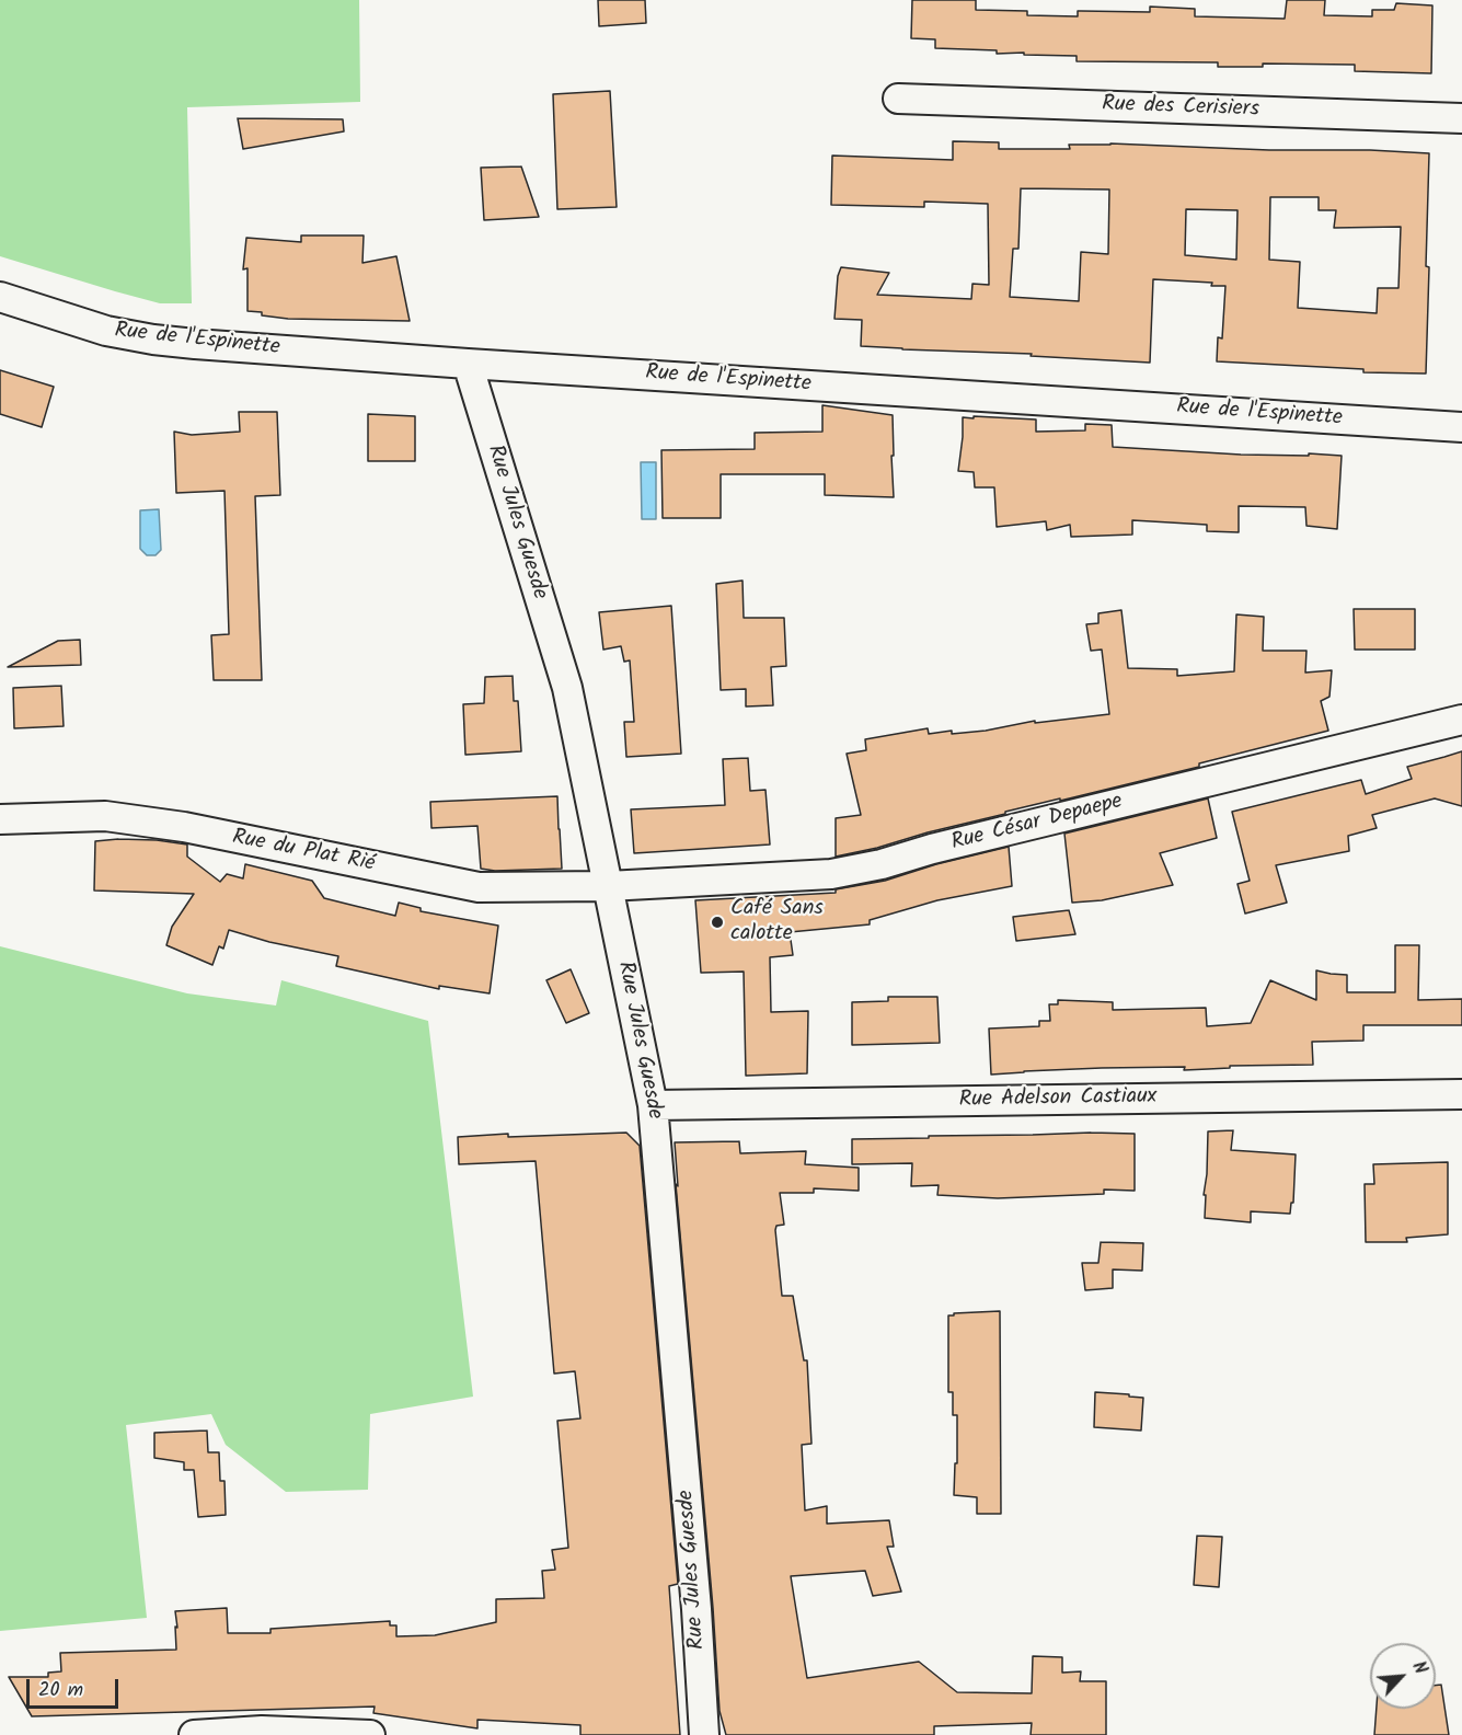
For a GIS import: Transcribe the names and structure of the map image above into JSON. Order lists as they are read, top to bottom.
{
  "streets": {
    "street": [
      "Rue des Cerisiers",
      "Rue de l'Espinette",
      "Rue Jules Guesde",
      "Rue César Depaepe",
      "Rue du Plat Rié",
      "Rue Adelson Castiaux"
    ]
  },
  "crossings": [
    ["Rue de l'Espinette", "Rue Jules Guesde"],
    ["Rue Jules Guesde", "Rue César Depaepe"],
    ["Rue Jules Guesde", "Rue du Plat Rié"],
    ["Rue Jules Guesde", "Rue Adelson Castiaux"],
    ["Rue César Depaepe", "Rue du Plat Rié"]
  ],
  "places": ["Café Sans calotte"],
  "scale_bar": "20 m",
  "north": "top right"
}
